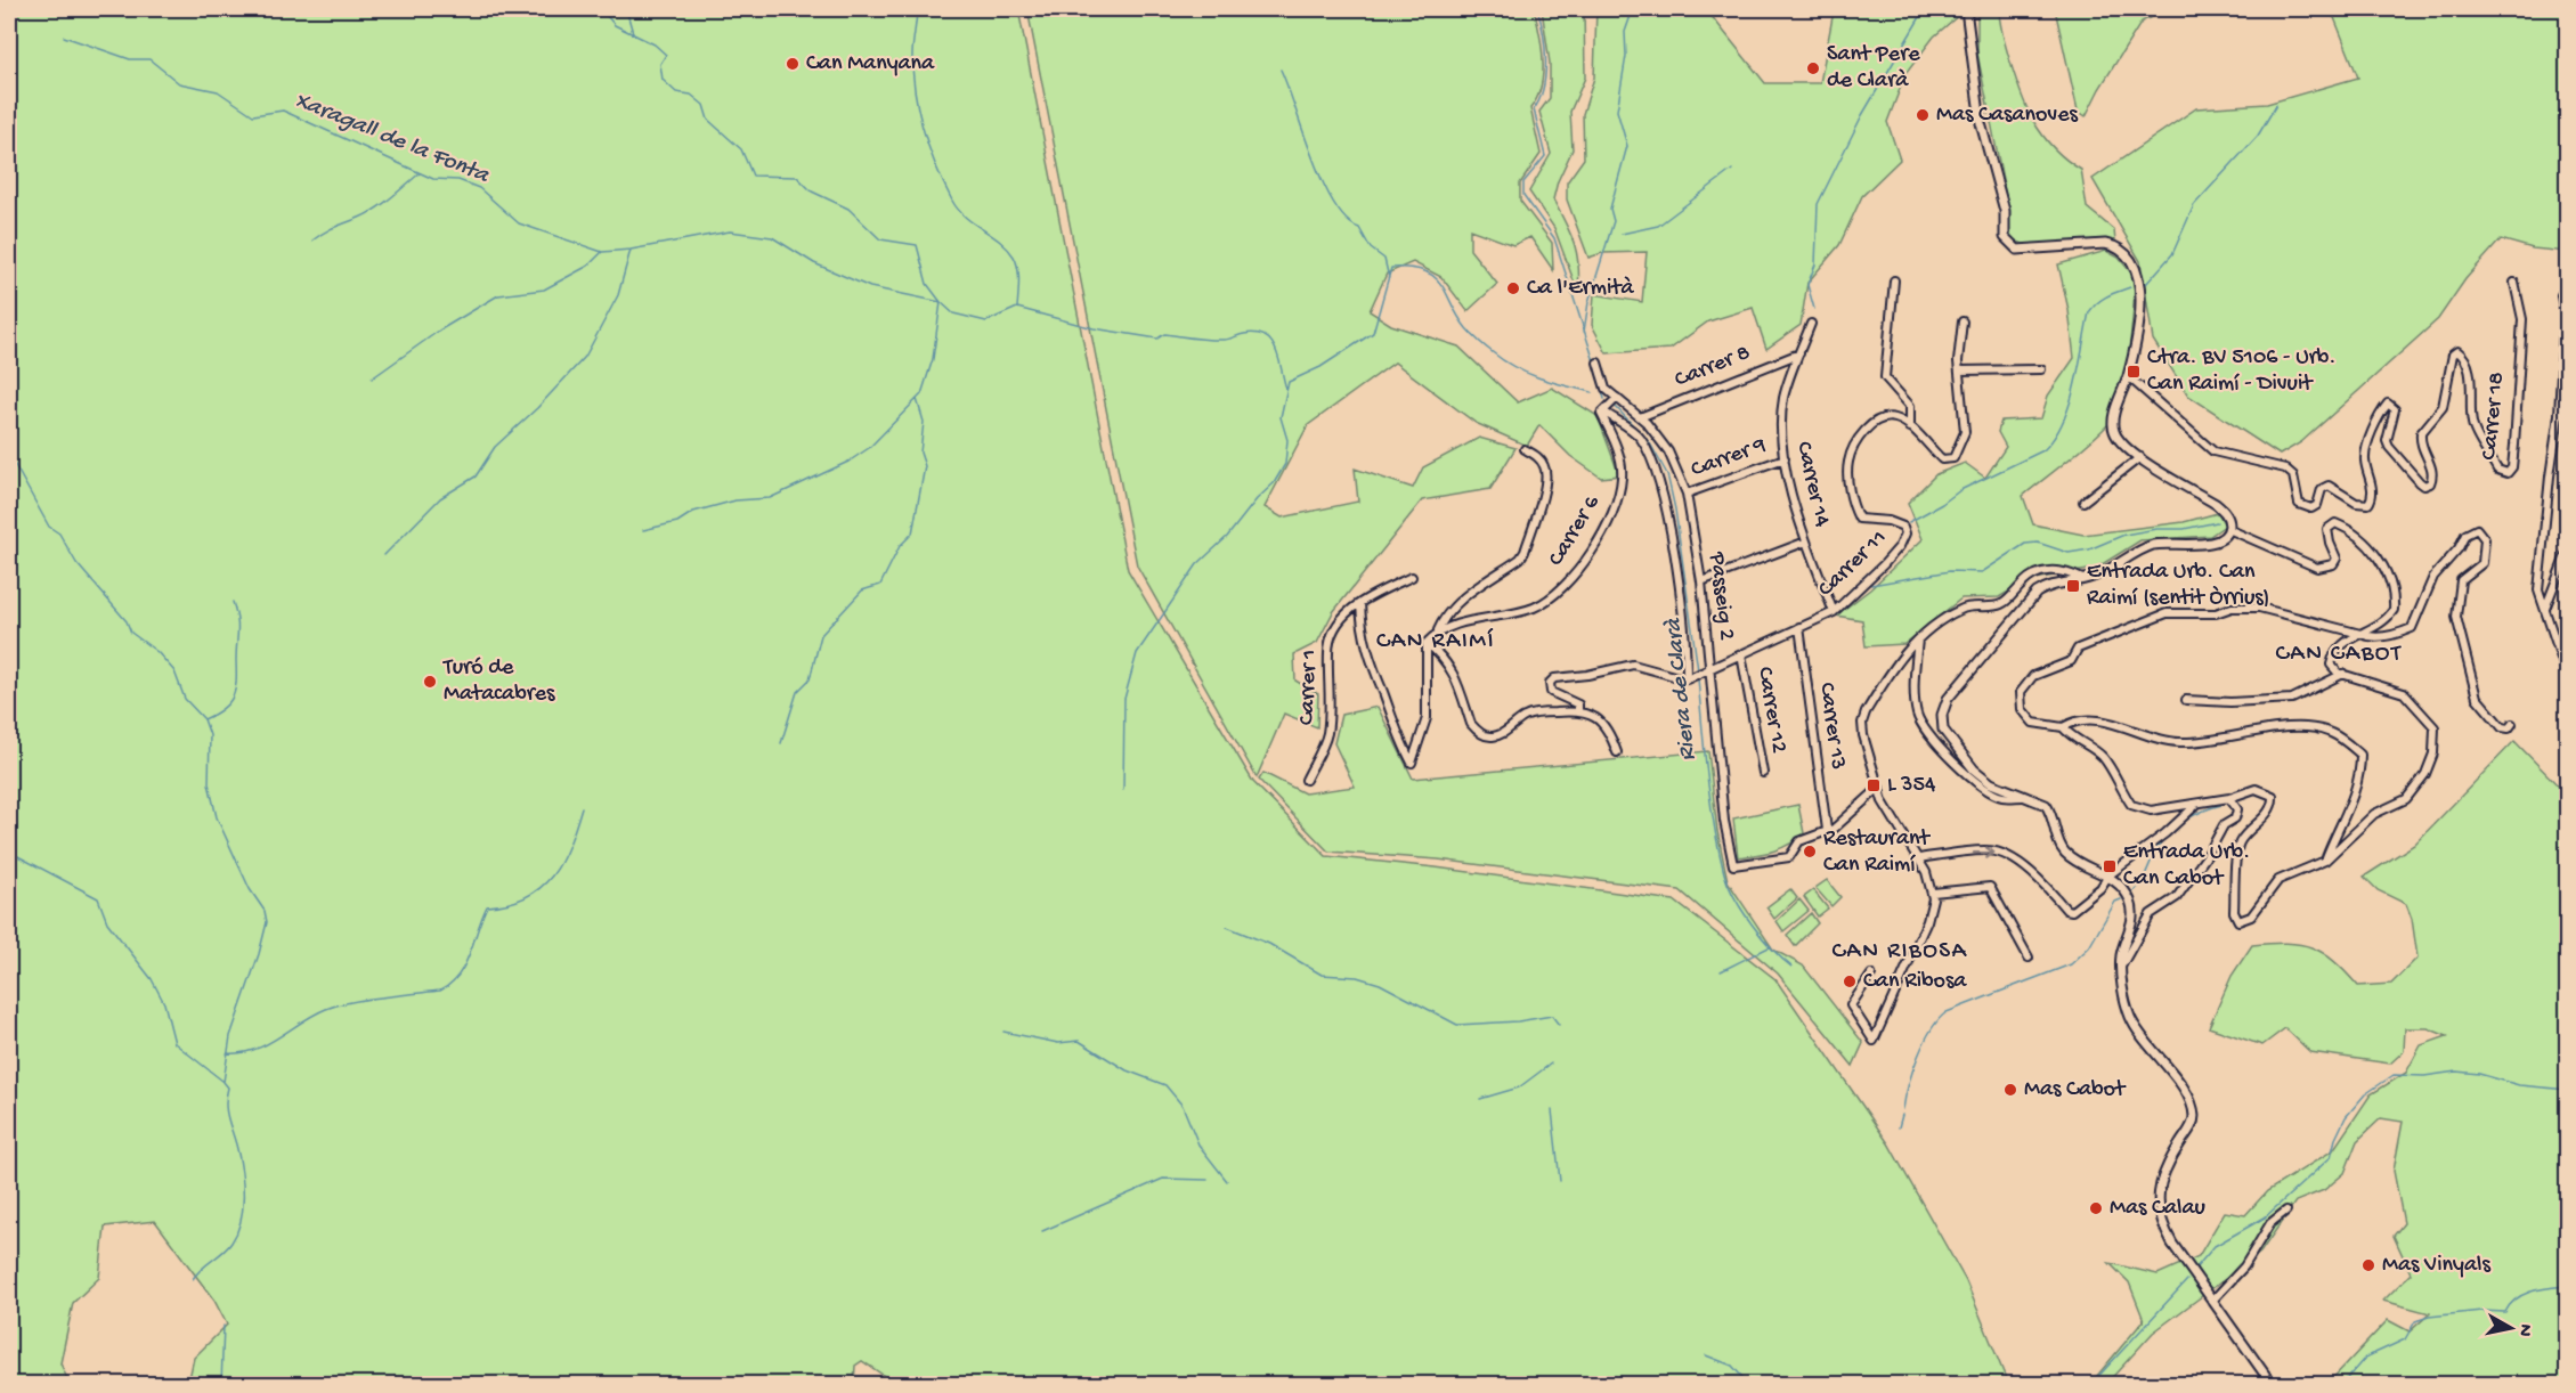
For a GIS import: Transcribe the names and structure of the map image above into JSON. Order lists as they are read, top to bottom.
{
  "streets": {
    "street": [
      "Carrer 8",
      "Carrer 18",
      "Carrer 9",
      "Carrer 14",
      "Carrer 6",
      "Carrer 11",
      "Passeig 2",
      "Carrer 1",
      "Carrer 12",
      "Carrer 13"
    ]
  },
  "crossings": [
    ["Carrer 8", "Carrer 14"],
    ["Carrer 8", "Passeig 2"],
    ["Carrer 9", "Carrer 14"],
    ["Carrer 9", "Passeig 2"],
    ["Carrer 14", "Carrer 11"],
    ["Carrer 11", "Passeig 2"],
    ["Carrer 11", "Carrer 12"],
    ["Carrer 11", "Carrer 13"],
    ["Passeig 2", "Carrer 13"]
  ],
  "districts": ["CAN RAIMÍ", "CAN CABOT", "CAN RIBOSA"],
  "water": ["Xaragall de la Fonta", "Riera de Clarà"],
  "places": {
    "other": [
      "Can Manyana",
      "Sant Pere de Clarà",
      "Mas Casanoves",
      "Ca l'Ermità",
      "Turó de Matacabres",
      "Restaurant Can Raimí",
      "Can Ribosa",
      "Mas Cabot",
      "Mas Calau",
      "Mas Vinyals"
    ],
    "transit": [
      "Ctra. BV 5106 - Urb. Can Raimí - Divuit",
      "Entrada Urb. Can Raimí (sentit Òrrius)",
      "L 354",
      "Entrada Urb. Can Cabot"
    ]
  },
  "north": "right"
}
